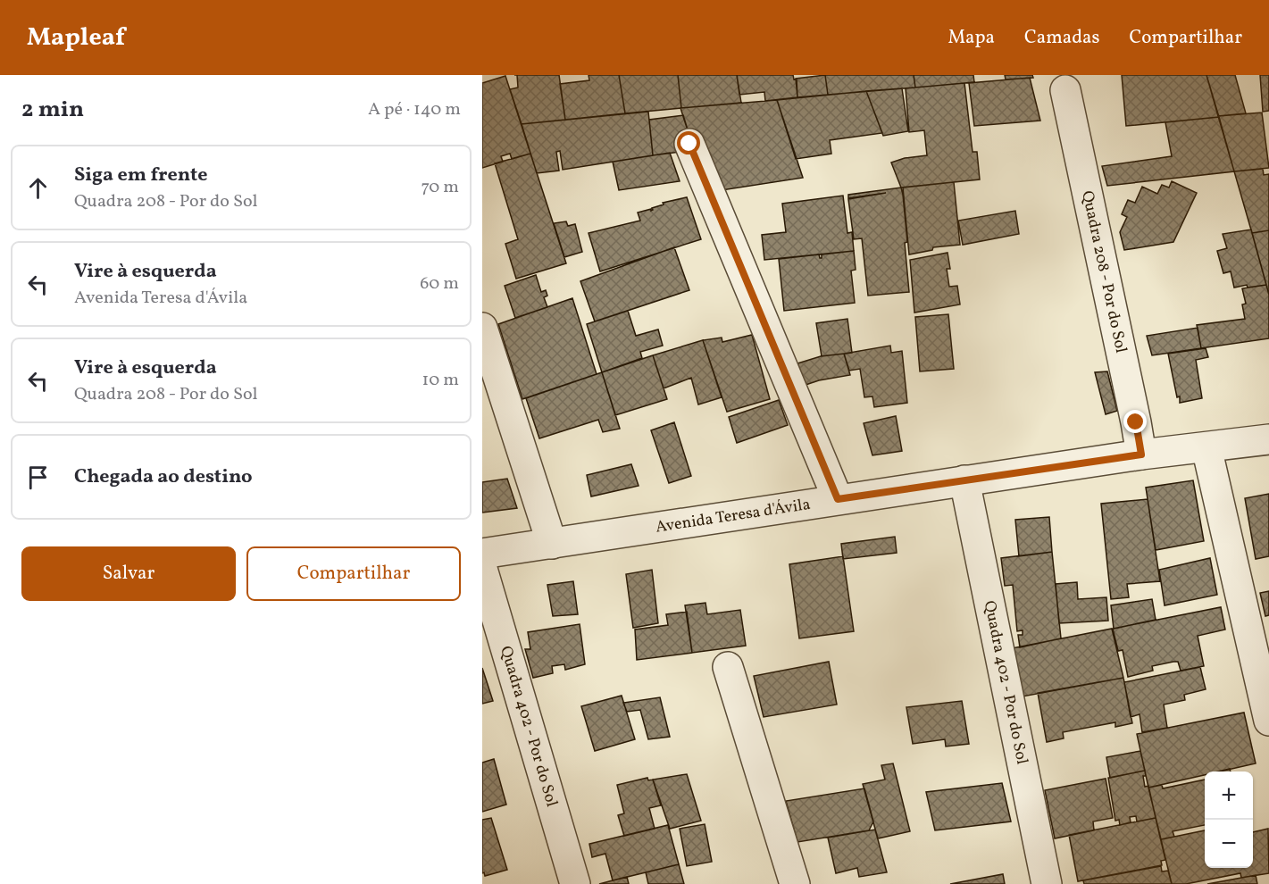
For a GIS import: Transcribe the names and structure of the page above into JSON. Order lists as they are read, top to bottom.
{
  "streets": {
    "street": ["Quadra 208 - Por do Sol", "Avenida Teresa d'Ávila", "Quadra 402 - Por do Sol"]
  },
  "crossings": [
    ["Quadra 208 - Por do Sol", "Avenida Teresa d'Ávila"],
    ["Avenida Teresa d'Ávila", "Quadra 402 - Por do Sol"]
  ],
  "page": {
    "header": "Mapleaf",
    "nav": ["Mapa", "Camadas", "Compartilhar"],
    "heading": ["2 min", "A pé · 140 m"],
    "list": [
      ["Siga em frente", "Quadra 208 - Por do Sol", "70 m"],
      ["Vire à esquerda", "Avenida Teresa d'Ávila", "60 m"],
      ["Vire à esquerda", "Quadra 208 - Por do Sol", "10 m"],
      "Chegada ao destino"
    ],
    "buttons": ["Salvar", "Compartilhar"],
    "map_buttons": ["+", "−"]
  }
}
